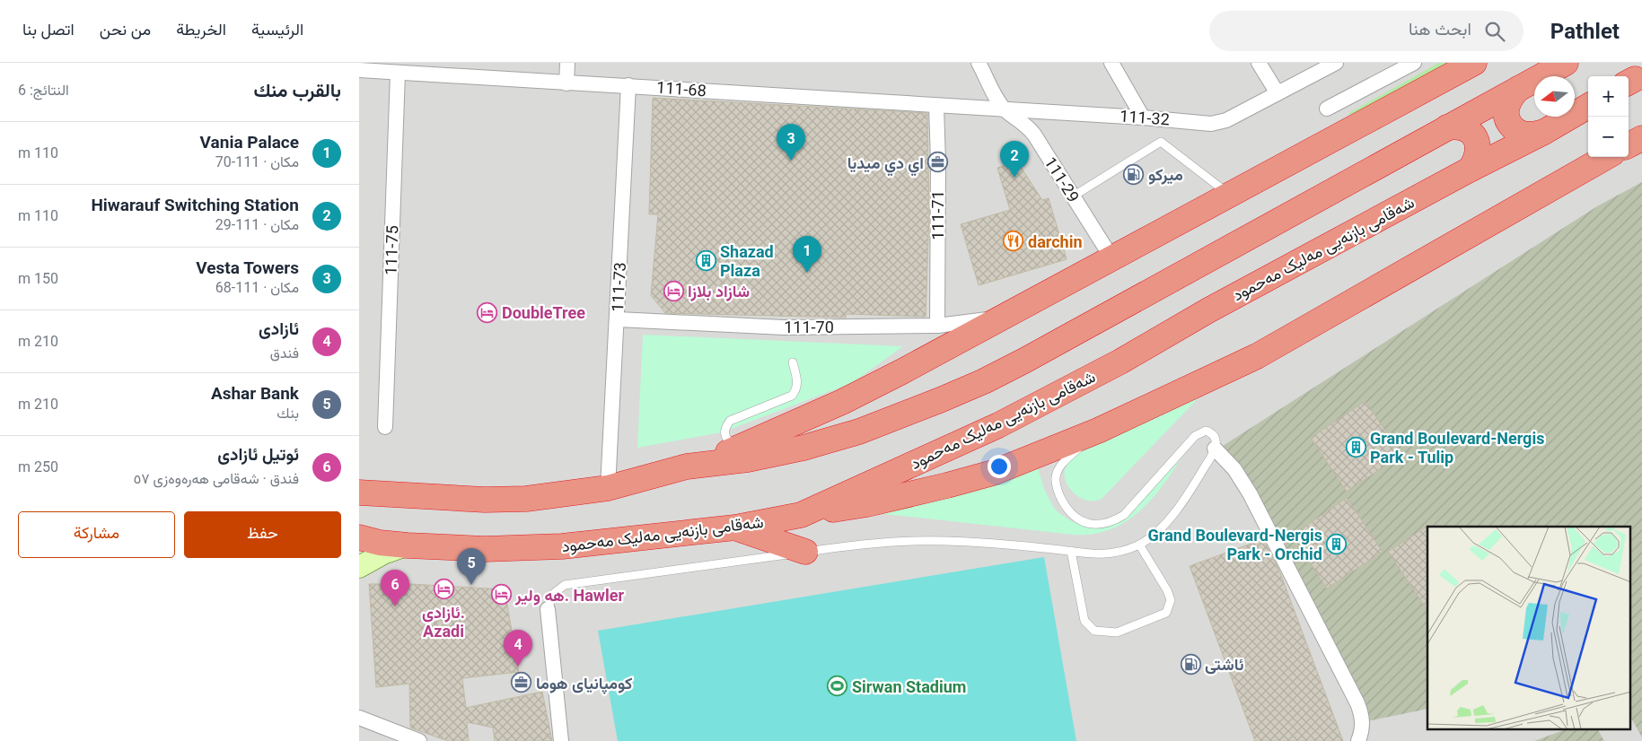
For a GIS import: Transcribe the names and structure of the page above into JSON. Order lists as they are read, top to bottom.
{
  "streets": {
    "highway": ["شەقامی بازنەیی مەلیک مەحمود"],
    "street": [
      "111-68",
      "111-32",
      "111-29",
      "111-71",
      "111-75",
      "111-73",
      "111-70"
    ]
  },
  "crossings": [
    ["111-68", "111-32"],
    ["111-68", "111-29"],
    ["111-68", "111-71"],
    ["111-68", "111-75"],
    ["111-68", "111-73"],
    ["111-32", "111-29"],
    ["111-71", "111-70"],
    ["111-73", "111-70"]
  ],
  "places": {
    "office": ["اي دي ميديا", "کومپانیای هوما"],
    "fuel station": ["میرکو", "ئاشتی"],
    "restaurant": ["darchin"],
    "building": ["Shazad Plaza", "Grand Boulevard-Nergis Park - Tulip", "Grand Boulevard-Nergis Park - Orchid"],
    "hotel": [
      "شازاد بلازا",
      "DoubleTree",
      "ئازادى. Azadi",
      "هه ولير. Hawler"
    ],
    "sports": ["Sirwan Stadium"]
  },
  "north": "left",
  "page": {
    "header": "Pathlet",
    "search": "ابحث هنا",
    "nav": [
      "الرئيسية",
      "الخريطة",
      "من نحن",
      "اتصل بنا"
    ],
    "heading": ["بالقرب منك", "النتائج: 6"],
    "map_buttons": ["+", "−"],
    "list": [
      {
        "mark": "1",
        "name": "Vania Palace",
        "note": "مكان · 111-70",
        "value": "110 m"
      },
      {
        "mark": "2",
        "name": "Hiwarauf Switching Station",
        "note": "مكان · 111-29",
        "value": "110 m"
      },
      {
        "mark": "3",
        "name": "Vesta Towers",
        "note": "مكان · 111-68",
        "value": "150 m"
      },
      {
        "mark": "4",
        "name": "ئازادی",
        "note": "فندق",
        "value": "210 m"
      },
      {
        "mark": "5",
        "name": "Ashar Bank",
        "note": "بنك",
        "value": "210 m"
      },
      {
        "mark": "6",
        "name": "ئوتیل ئازادی",
        "note": "فندق · شەقامی هەرەوەزی ٥٧",
        "value": "250 m"
      }
    ],
    "pins": [
      "3",
      "2",
      "1",
      "5",
      "6",
      "4"
    ],
    "buttons": ["حفظ", "مشاركة"]
  }
}
